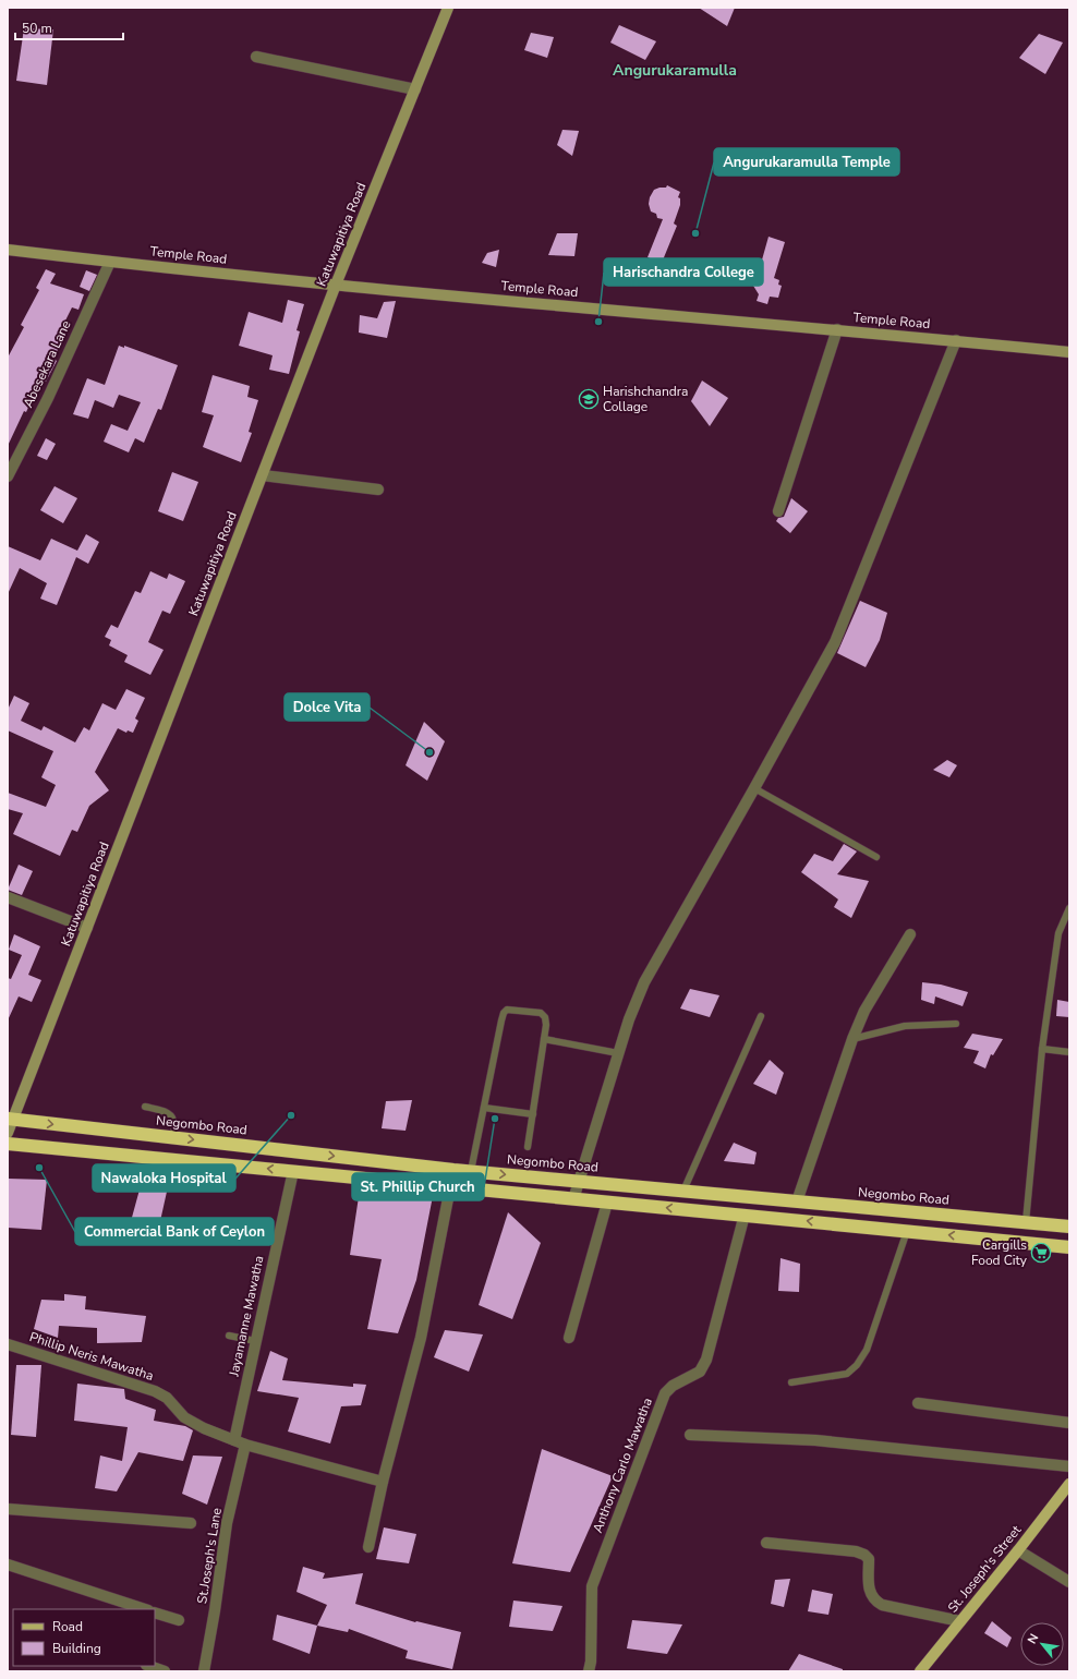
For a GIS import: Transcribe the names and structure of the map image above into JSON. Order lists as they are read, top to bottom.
{
  "streets": {
    "highway": ["Negombo Road"],
    "main road": ["St. Joseph's Street"],
    "street": [
      "Katuwapitiya Road",
      "Temple Road",
      "Abesekara Lane",
      "Jayamanne Mawatha",
      "Phillip Neris Mawatha",
      "Anthony Carlo Mawatha",
      "St.Joseph's Lane"
    ]
  },
  "crossings": [
    ["Katuwapitiya Road", "Temple Road"],
    ["Katuwapitiya Road", "Negombo Road"],
    ["Temple Road", "Abesekara Lane"],
    ["Jayamanne Mawatha", "Phillip Neris Mawatha"],
    ["Phillip Neris Mawatha", "St.Joseph's Lane"]
  ],
  "districts": ["Angurukaramulla"],
  "places": {
    "other": [
      "Angurukaramulla Temple",
      "Harischandra College",
      "Dolce Vita",
      "Nawaloka Hospital",
      "St. Phillip Church",
      "Commercial Bank of Ceylon"
    ],
    "school or university": ["Harishchandra Collage"],
    "supermarket": ["Cargills Food City"]
  },
  "legend": ["Road", "Building"],
  "scale_bar": "50 m",
  "north": "top left"
}
